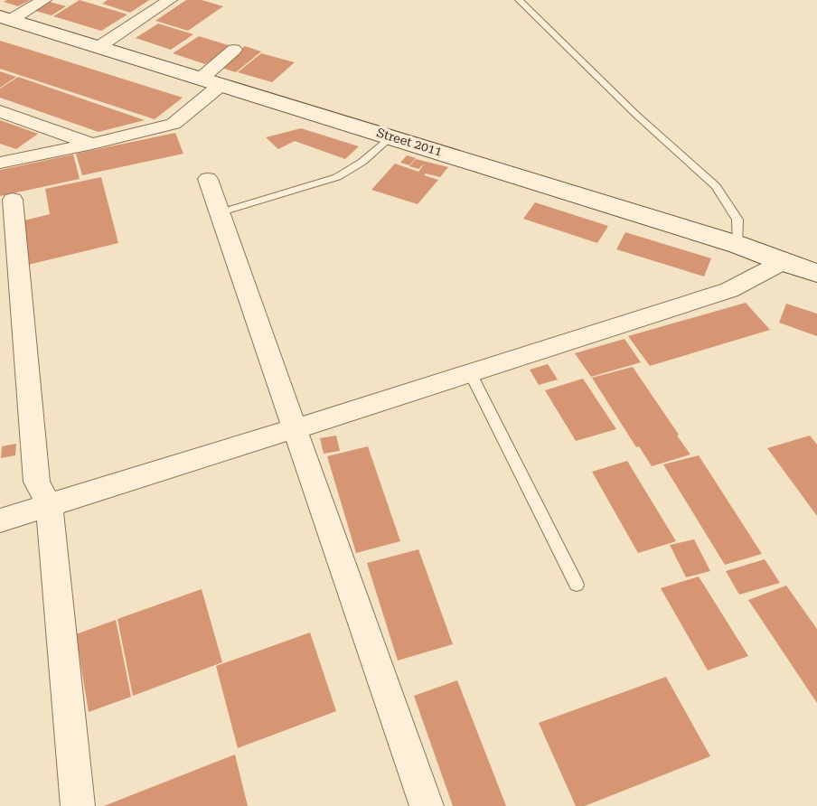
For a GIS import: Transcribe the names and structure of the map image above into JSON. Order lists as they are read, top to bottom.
{
  "streets": {
    "main road": ["Street 2011"]
  }
}
